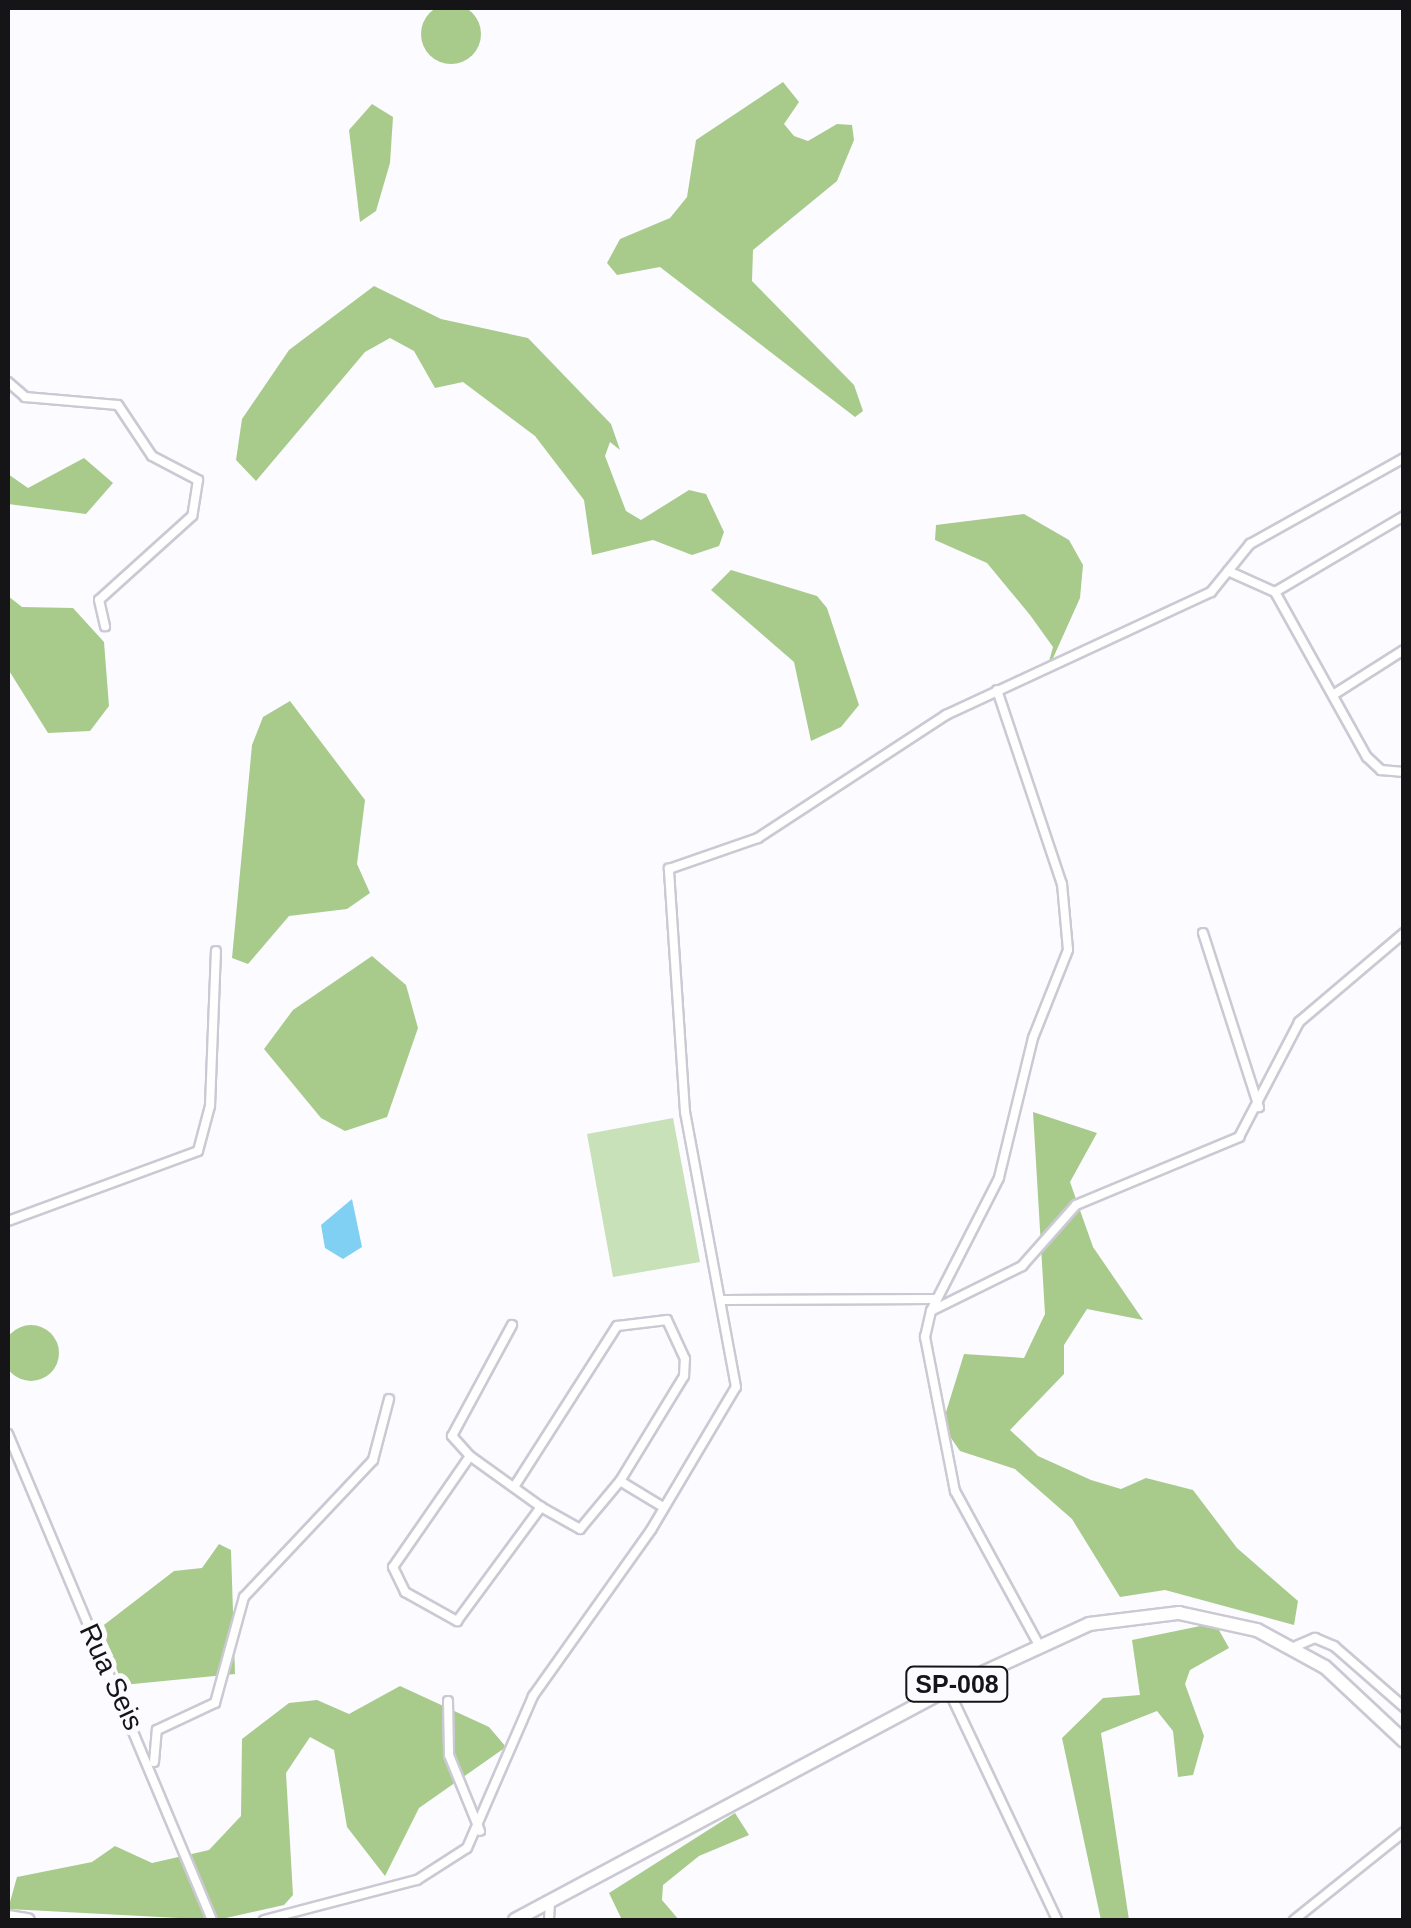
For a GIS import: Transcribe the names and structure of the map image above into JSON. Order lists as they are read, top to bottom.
{
  "streets": {
    "main road": ["SP-008"],
    "street": ["Rua Seis"]
  }
}
